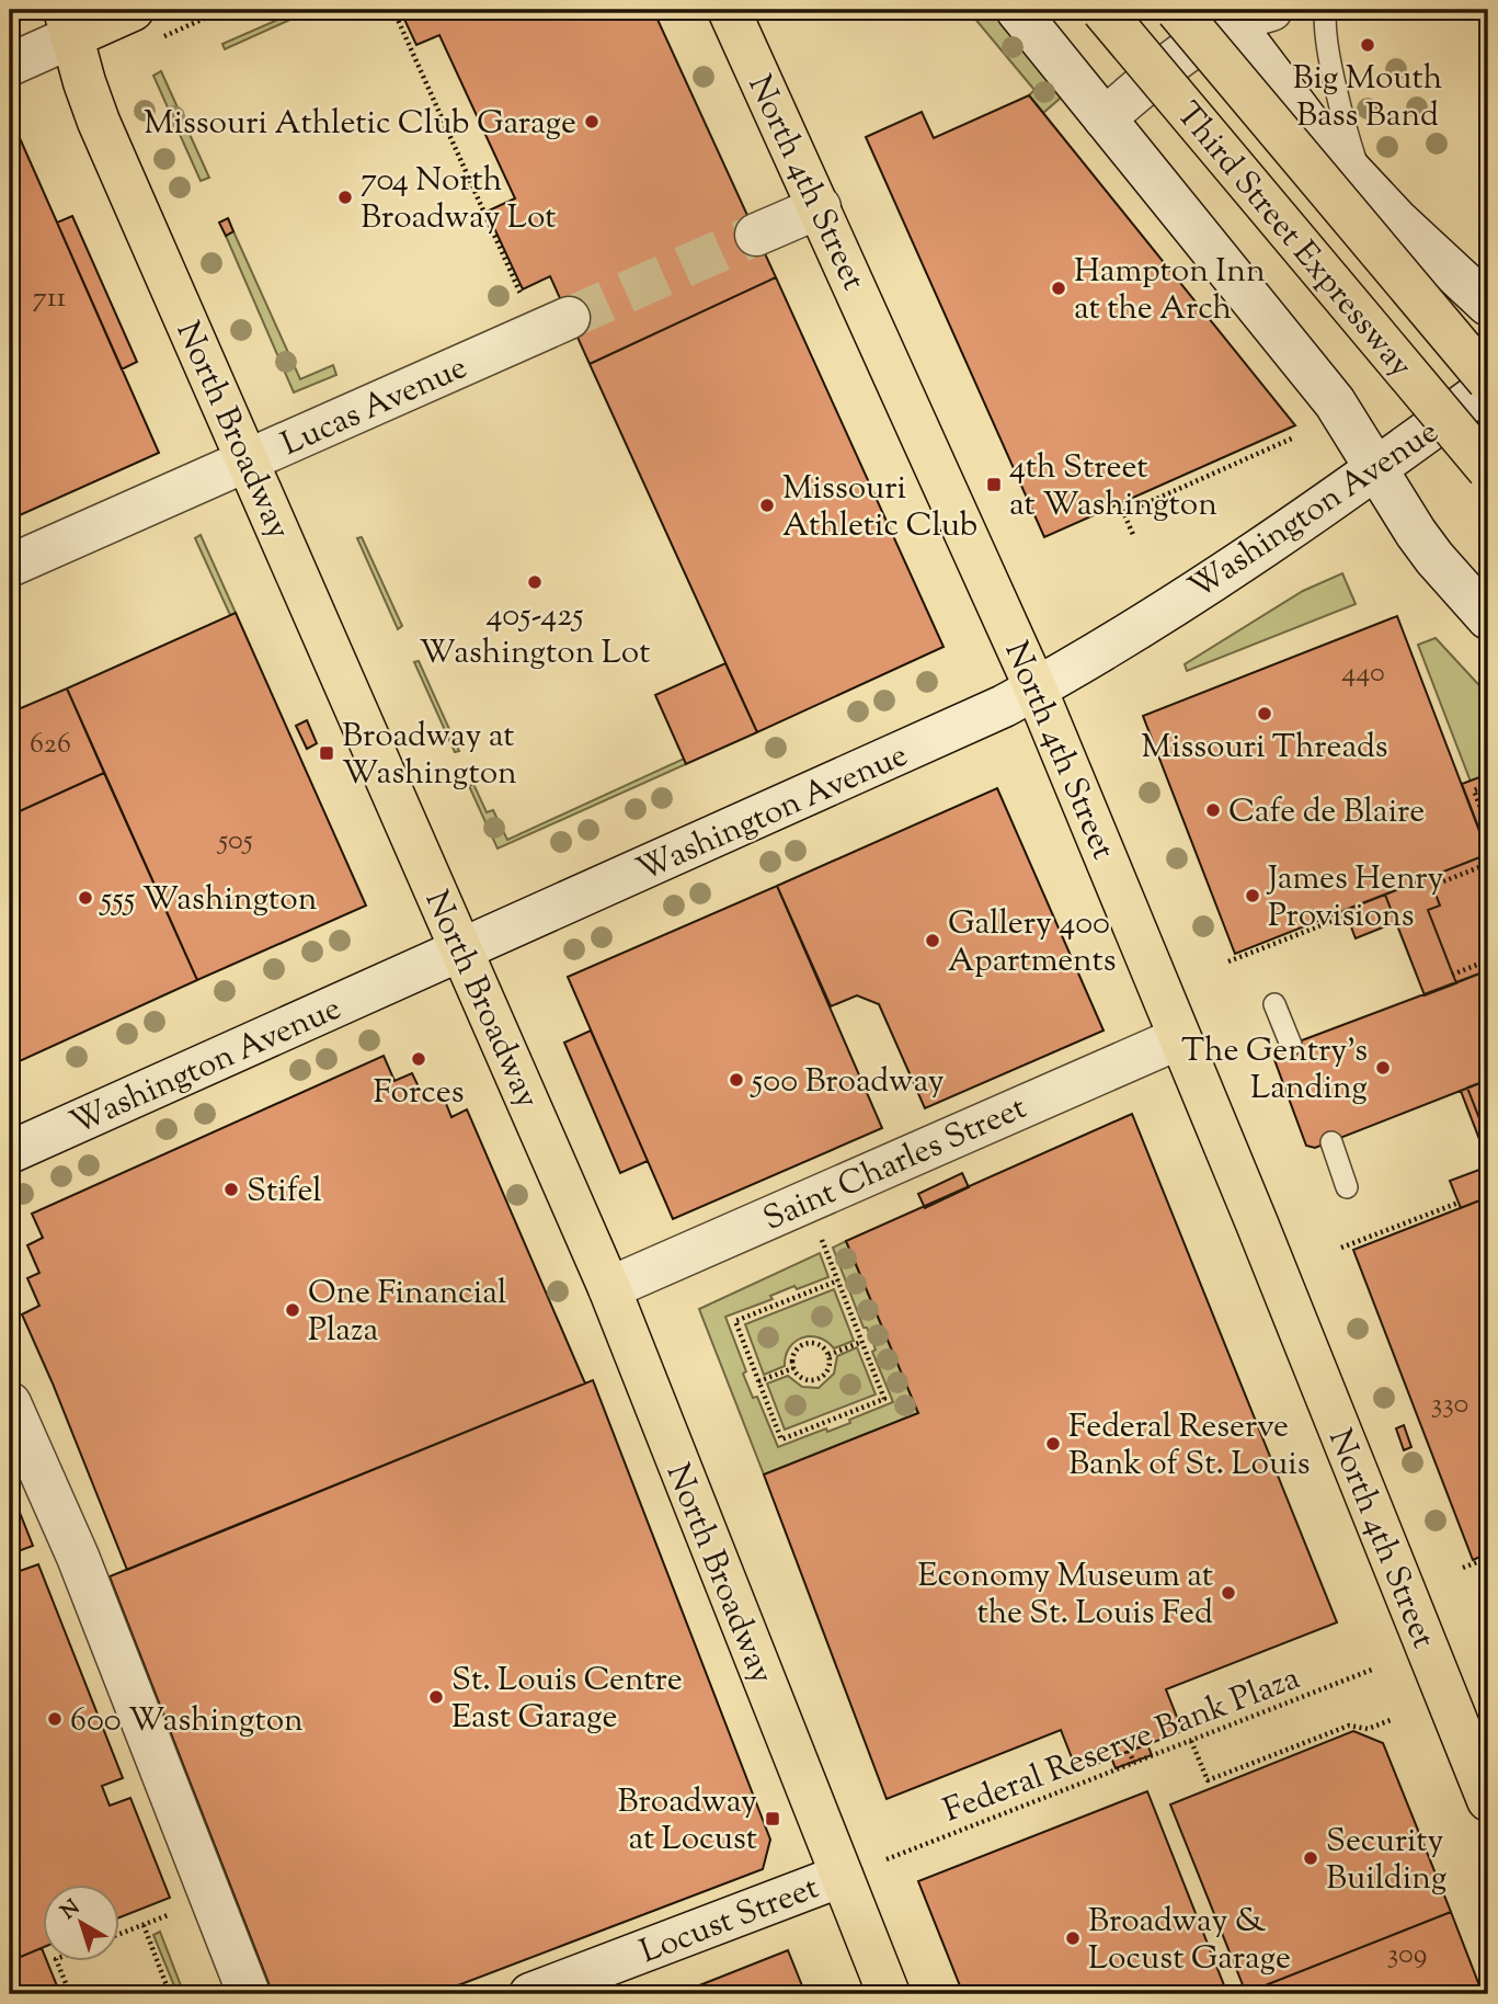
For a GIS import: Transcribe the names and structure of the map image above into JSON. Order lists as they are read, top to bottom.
{
  "streets": {
    "main road": ["North 4th Street", "Third Street Expressway", "North Broadway"],
    "street": [
      "Lucas Avenue",
      "Washington Avenue",
      "Saint Charles Street",
      "Locust Street"
    ],
    "path": ["Federal Reserve Bank Plaza"]
  },
  "crossings": [
    ["North 4th Street", "Washington Avenue"],
    ["North 4th Street", "Saint Charles Street"],
    ["Third Street Expressway", "Washington Avenue"],
    ["Lucas Avenue", "North Broadway"],
    ["North Broadway", "Washington Avenue"],
    ["North Broadway", "Saint Charles Street"],
    ["North Broadway", "Locust Street"]
  ],
  "places": {
    "other": [
      "Big Mouth Bass Band",
      "Missouri Athletic Club Garage",
      "704 North Broadway Lot",
      "Hampton Inn at the Arch",
      "Missouri Athletic Club",
      "405-425 Washington Lot",
      "Missouri Threads",
      "Cafe de Blaire",
      "James Henry Provisions",
      "555 Washington",
      "Gallery 400 Apartments",
      "Forces",
      "The Gentry's Landing",
      "500 Broadway",
      "Stifel",
      "One Financial Plaza",
      "Federal Reserve Bank of St. Louis",
      "Economy Museum at the St. Louis Fed",
      "St. Louis Centre East Garage",
      "600 Washington",
      "Security Building",
      "Broadway & Locust Garage"
    ],
    "transit": ["4th Street at Washington", "Broadway at Washington", "Broadway at Locust"]
  },
  "house_numbers": [
    "711",
    "440",
    "626",
    "505",
    "330",
    "309"
  ],
  "north": "top left"
}
